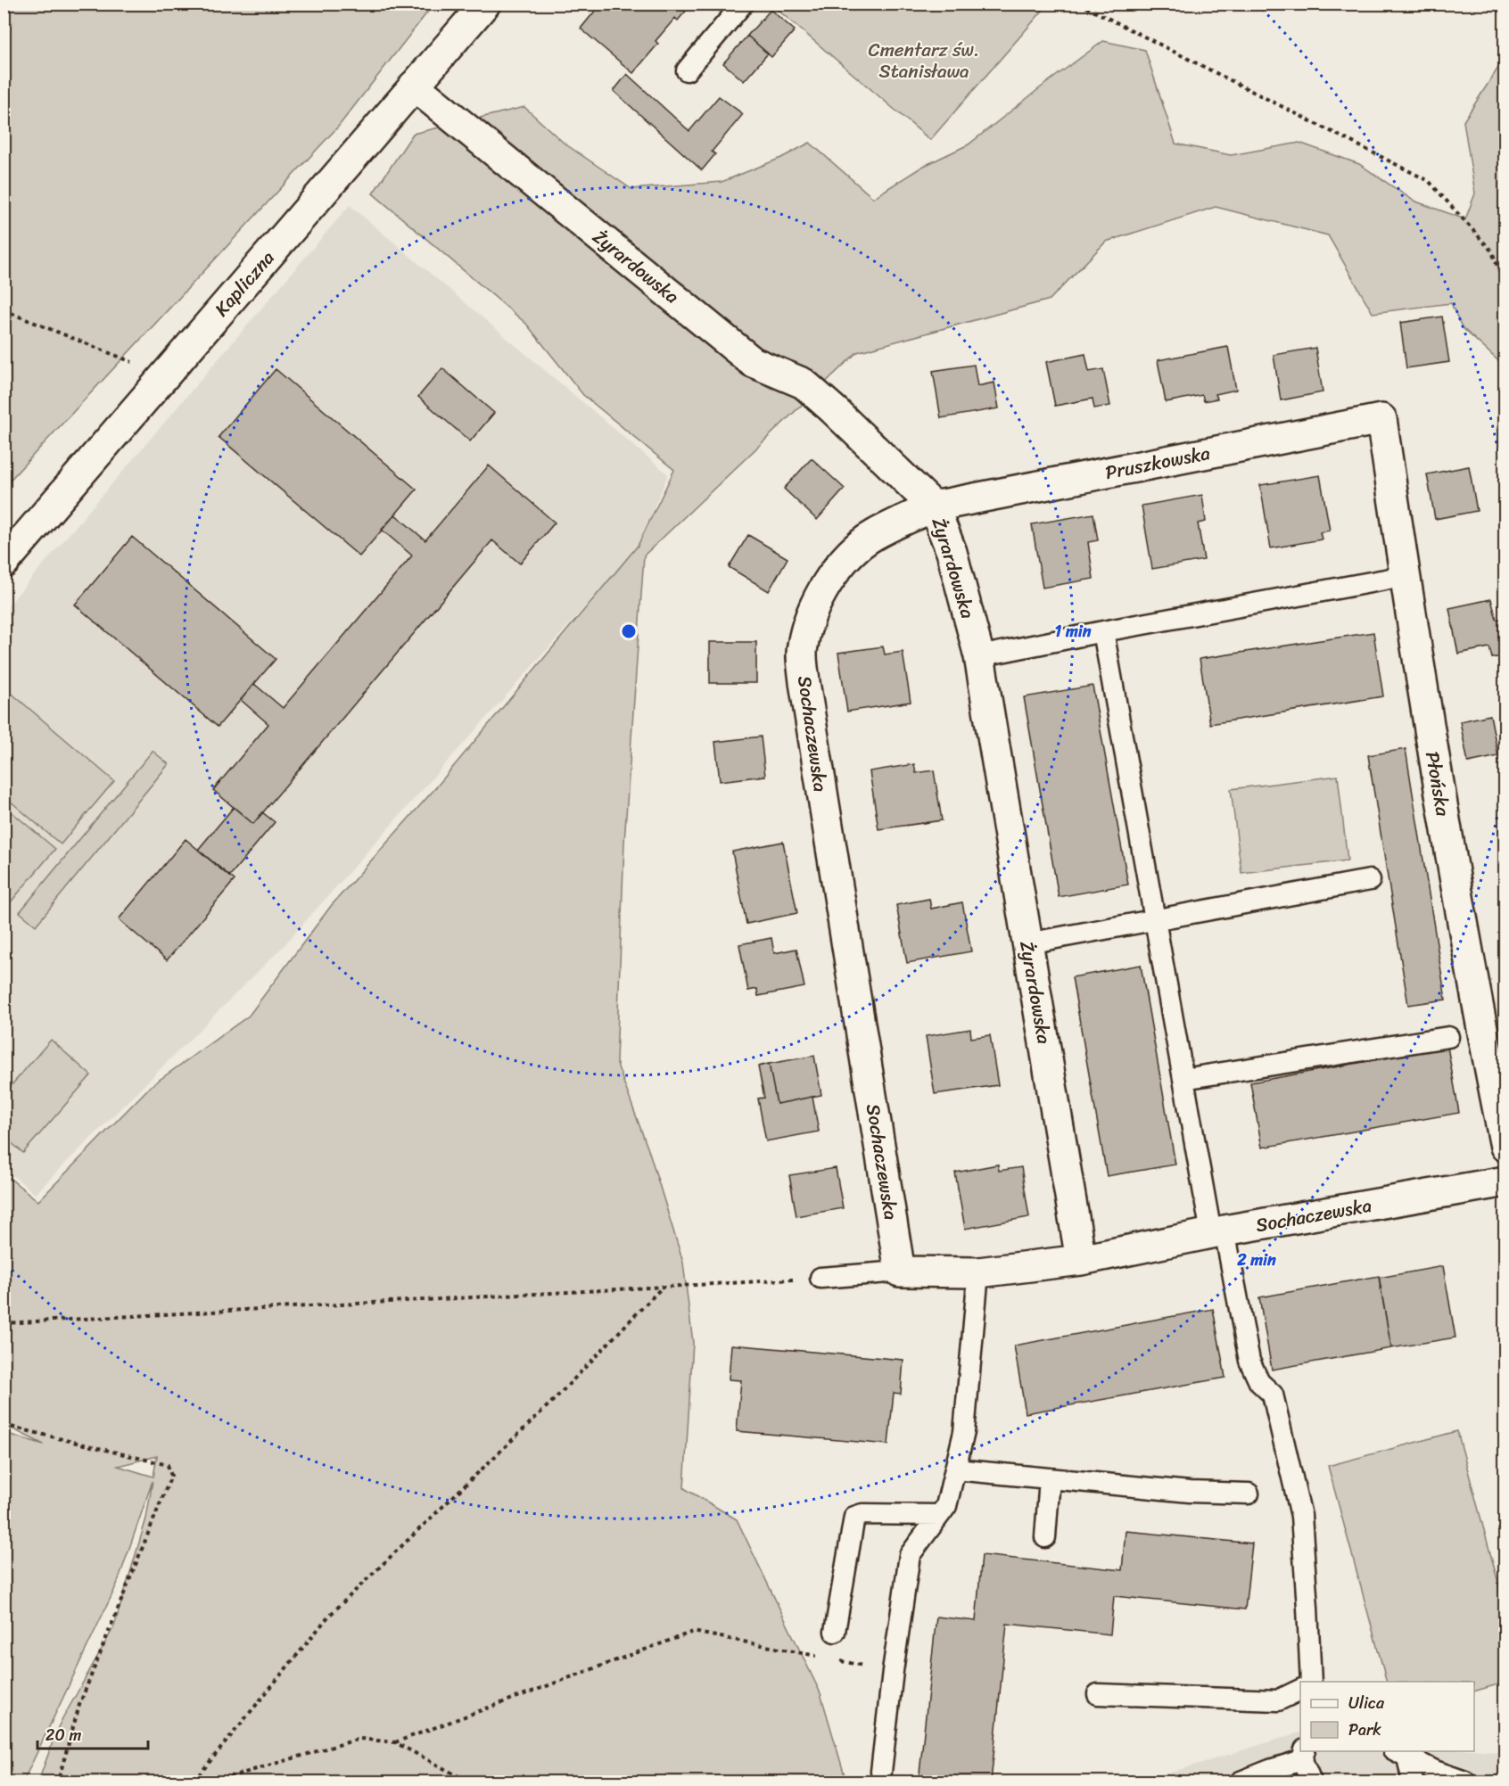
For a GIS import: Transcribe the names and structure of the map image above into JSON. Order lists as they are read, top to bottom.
{
  "streets": {
    "street": [
      "Żyrardowska",
      "Kapliczna",
      "Pruszkowska",
      "Sochaczewska",
      "Płońska"
    ]
  },
  "crossings": [
    ["Żyrardowska", "Kapliczna"],
    ["Żyrardowska", "Pruszkowska"],
    ["Żyrardowska", "Sochaczewska"],
    ["Pruszkowska", "Sochaczewska"],
    ["Pruszkowska", "Płońska"]
  ],
  "parks": ["Cmentarz św. Stanisława"],
  "legend": ["Ulica", "Park"],
  "scale_bar": "20 m",
  "rings": ["1 min", "2 min"]
}
